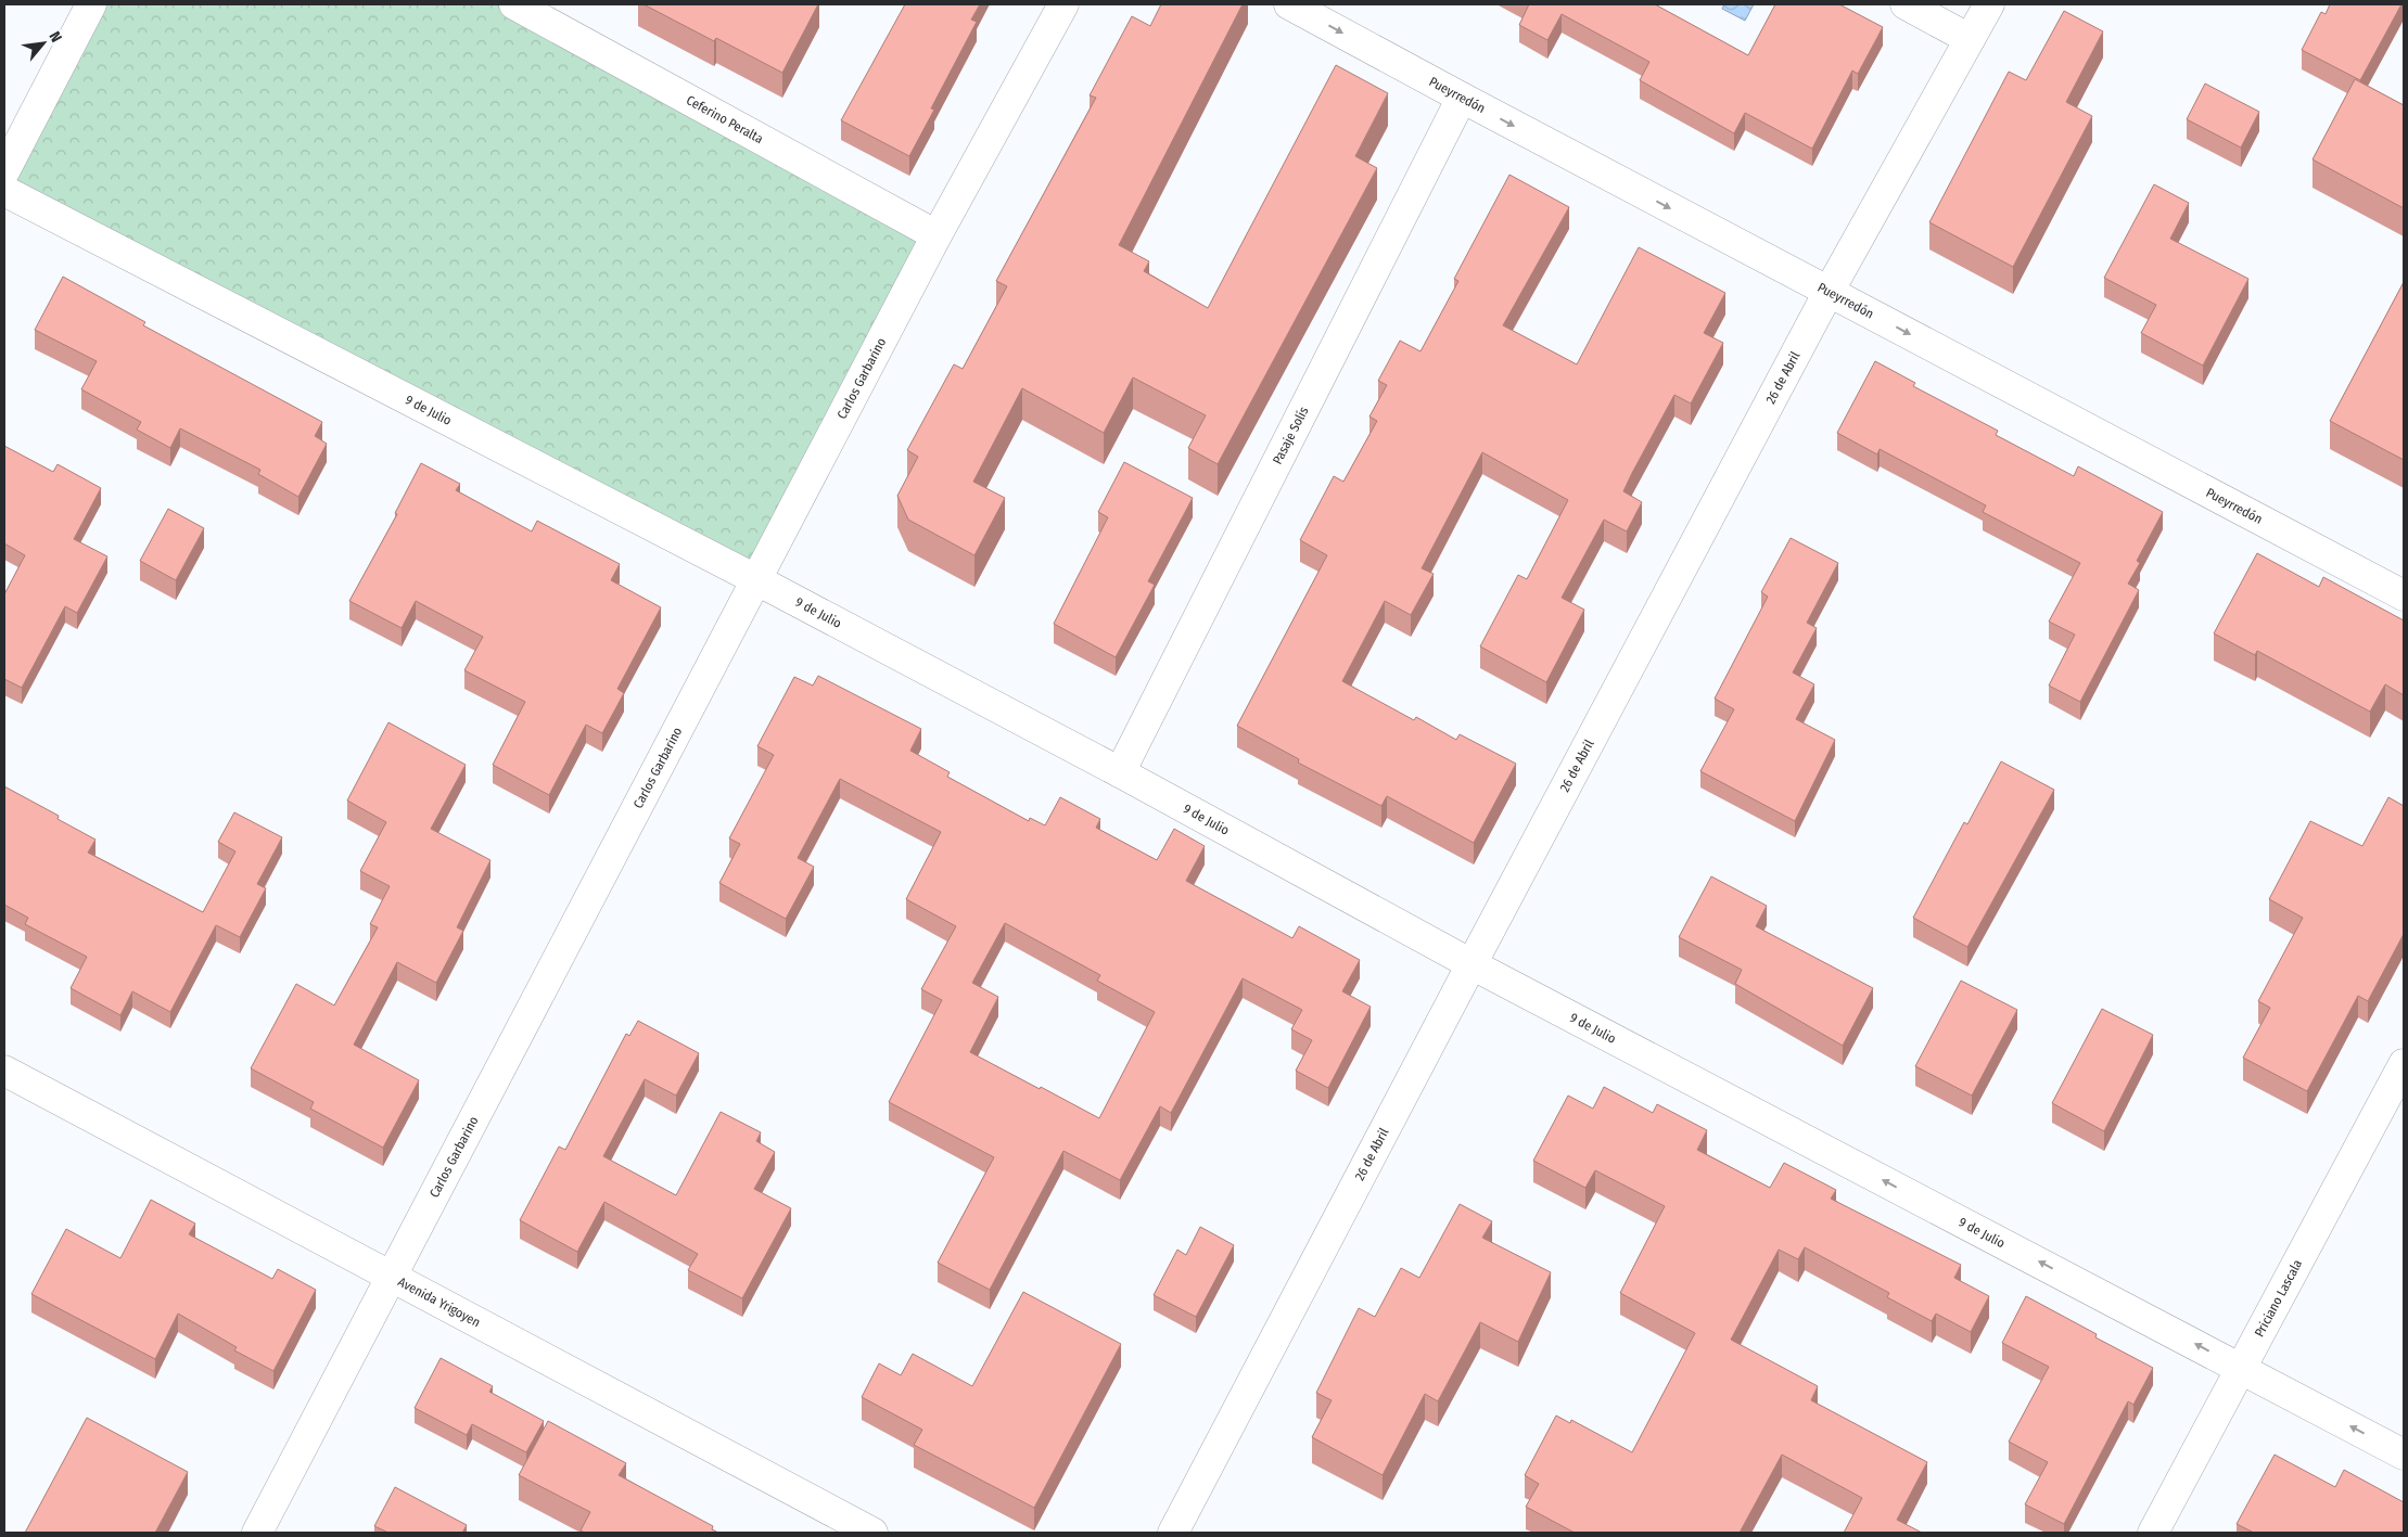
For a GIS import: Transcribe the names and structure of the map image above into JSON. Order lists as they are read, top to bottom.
{
  "streets": {
    "street": [
      "Pueyrredón",
      "Ceferino Peralta",
      "Carlos Garbarino",
      "26 de Abril",
      "9 de Julio",
      "Pasaje Solís",
      "Priciano Lascala",
      "Avenida Yrigoyen"
    ]
  },
  "crossings": [
    ["Pueyrredón", "26 de Abril"],
    ["Pueyrredón", "Pasaje Solís"],
    ["Ceferino Peralta", "Carlos Garbarino"],
    ["Carlos Garbarino", "9 de Julio"],
    ["Carlos Garbarino", "Avenida Yrigoyen"],
    ["26 de Abril", "9 de Julio"],
    ["9 de Julio", "Pasaje Solís"],
    ["9 de Julio", "Priciano Lascala"]
  ],
  "one_way": ["Pueyrredón", "9 de Julio"],
  "north": "top right"
}
